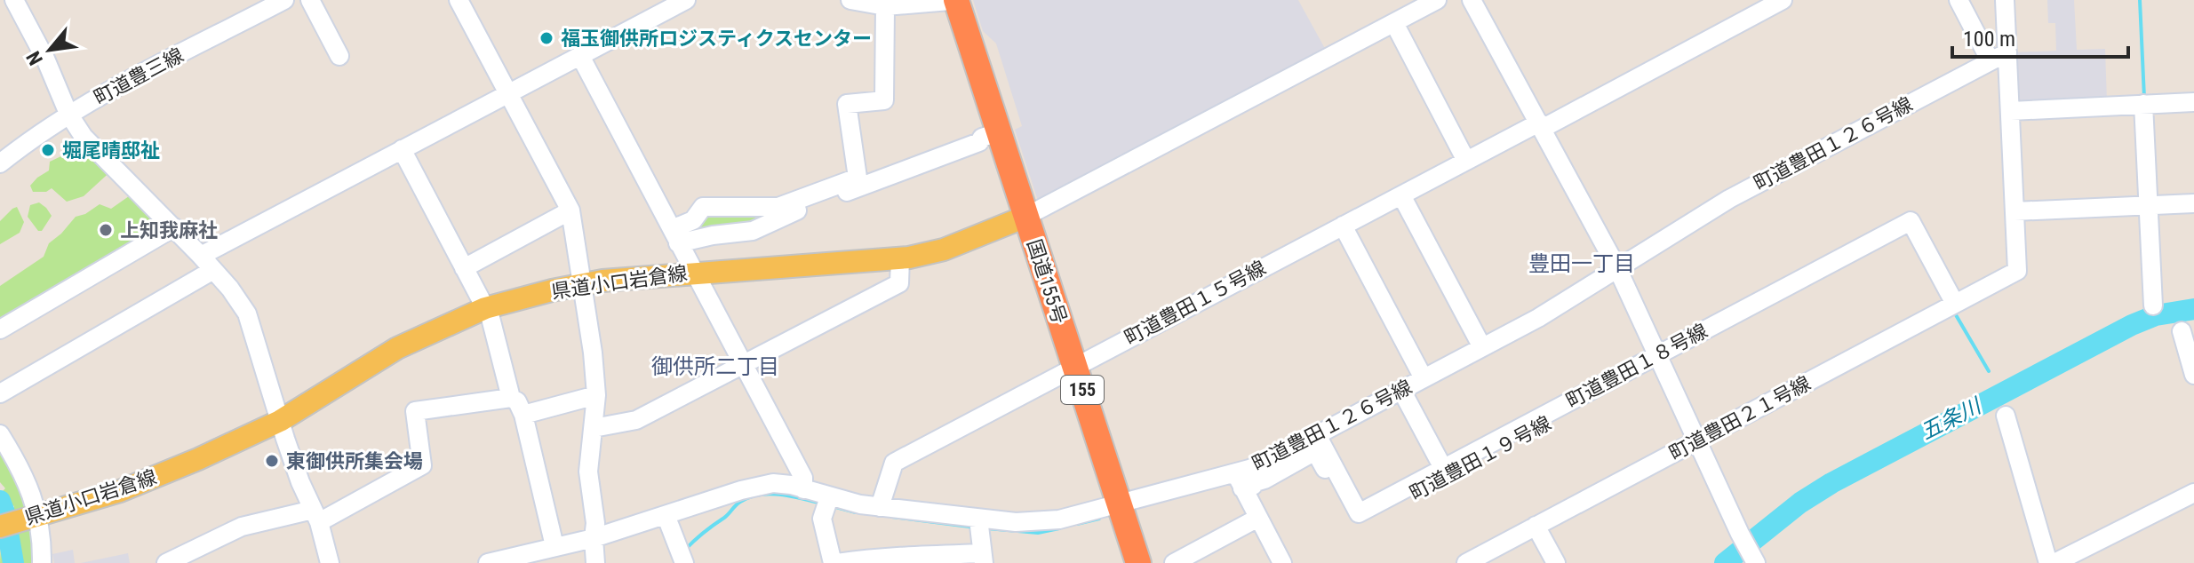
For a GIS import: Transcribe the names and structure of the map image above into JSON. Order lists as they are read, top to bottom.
{
  "streets": {
    "highway": ["国道155号", "155"],
    "main road": ["県道小口岩倉線"],
    "street": [
      "町道豊三線",
      "町道豊田１２６号線",
      "町道豊田１５号線",
      "町道豊田１８号線",
      "町道豊田２１号線",
      "町道豊田１９号線"
    ]
  },
  "crossings": [
    ["町道豊田１２６号線", "国道155号"],
    ["町道豊田１２６号線", "町道豊田１５号線"],
    ["町道豊田１２６号線", "町道豊田１８号線"],
    ["町道豊田１２６号線", "町道豊田１９号線"],
    ["国道155号", "県道小口岩倉線"],
    ["国道155号", "町道豊田１５号線"],
    ["町道豊田１８号線", "町道豊田２１号線"],
    ["町道豊田１８号線", "町道豊田１９号線"]
  ],
  "districts": ["豊田一丁目", "御供所二丁目"],
  "water": ["五条川"],
  "places": [
    "福玉御供所ロジスティクスセンター",
    "堀尾晴邸祉",
    "上知我麻社",
    "東御供所集会場"
  ],
  "scale_bar": "100 m",
  "north": "bottom left"
}
